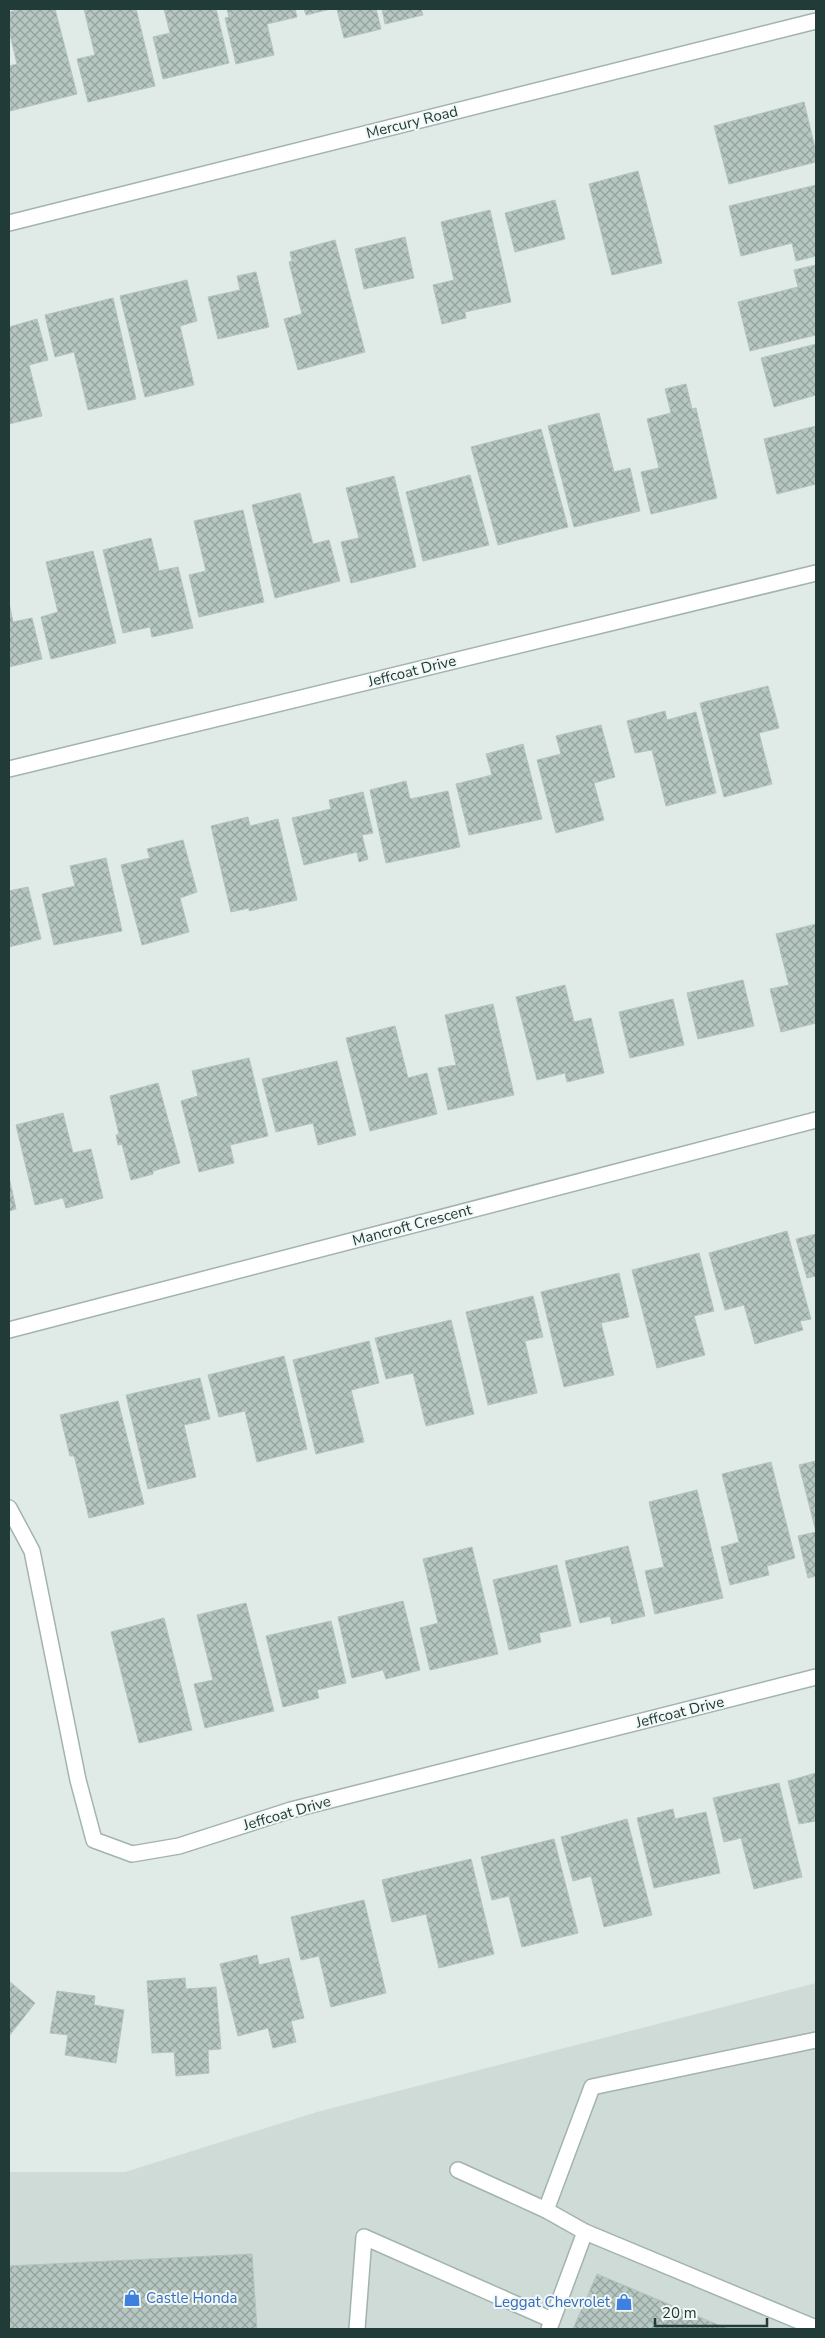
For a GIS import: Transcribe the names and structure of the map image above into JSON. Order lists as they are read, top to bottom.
{
  "streets": {
    "street": ["Mercury Road", "Jeffcoat Drive", "Mancroft Crescent"]
  },
  "places": {
    "shop": ["Castle Honda", "Leggat Chevrolet"]
  },
  "scale_bar": "20 m"
}
